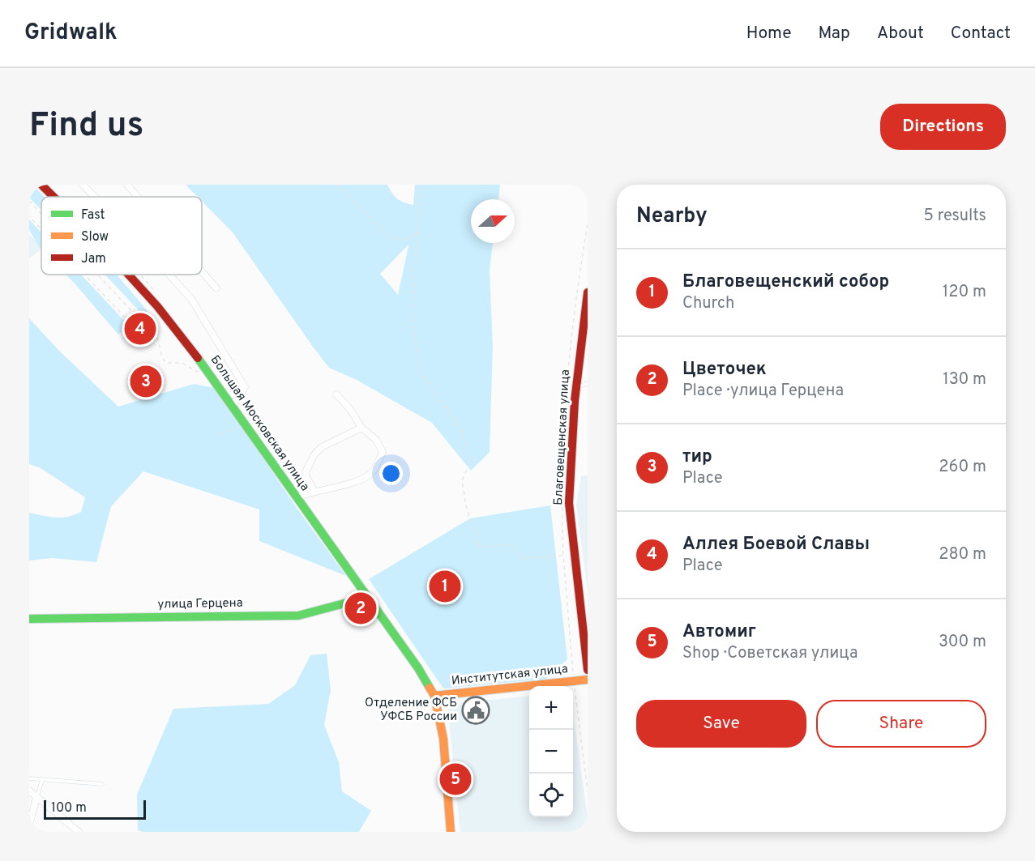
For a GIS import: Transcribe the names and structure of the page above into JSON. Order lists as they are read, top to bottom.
{
  "streets": {
    "main road": [
      "Большая Московская улица",
      "Благовещенская улица",
      "улица Герцена",
      "Институтская улица"
    ]
  },
  "crossings": [
    ["Большая Московская улица", "улица Герцена"],
    ["Большая Московская улица", "Институтская улица"]
  ],
  "places": {
    "public building": ["Отделение ФСБ УФСБ России"]
  },
  "legend": ["Fast", "Slow", "Jam"],
  "scale_bar": "100 m",
  "north": "right",
  "page": {
    "header": "Gridwalk",
    "nav": [
      "Home",
      "Map",
      "About",
      "Contact"
    ],
    "buttons": [
      "Directions",
      ["Save", "Share"]
    ],
    "title": "Find us",
    "heading": ["Nearby", "5 results"],
    "list": [
      {
        "mark": "1",
        "name": "Благовещенский собор",
        "note": "Church",
        "value": "120 m"
      },
      {
        "mark": "2",
        "name": "Цветочек",
        "note": "Place · улица Герцена",
        "value": "130 m"
      },
      {
        "mark": "3",
        "name": "тир",
        "note": "Place",
        "value": "260 m"
      },
      {
        "mark": "4",
        "name": "Аллея Боевой Славы",
        "note": "Place",
        "value": "280 m"
      },
      {
        "mark": "5",
        "name": "Автомиг",
        "note": "Shop · Советская улица",
        "value": "300 m"
      }
    ],
    "pins": [
      "4",
      "3",
      "1",
      "2",
      "5"
    ],
    "map_buttons": ["+", "−"],
    "scale": "100 m"
  }
}
